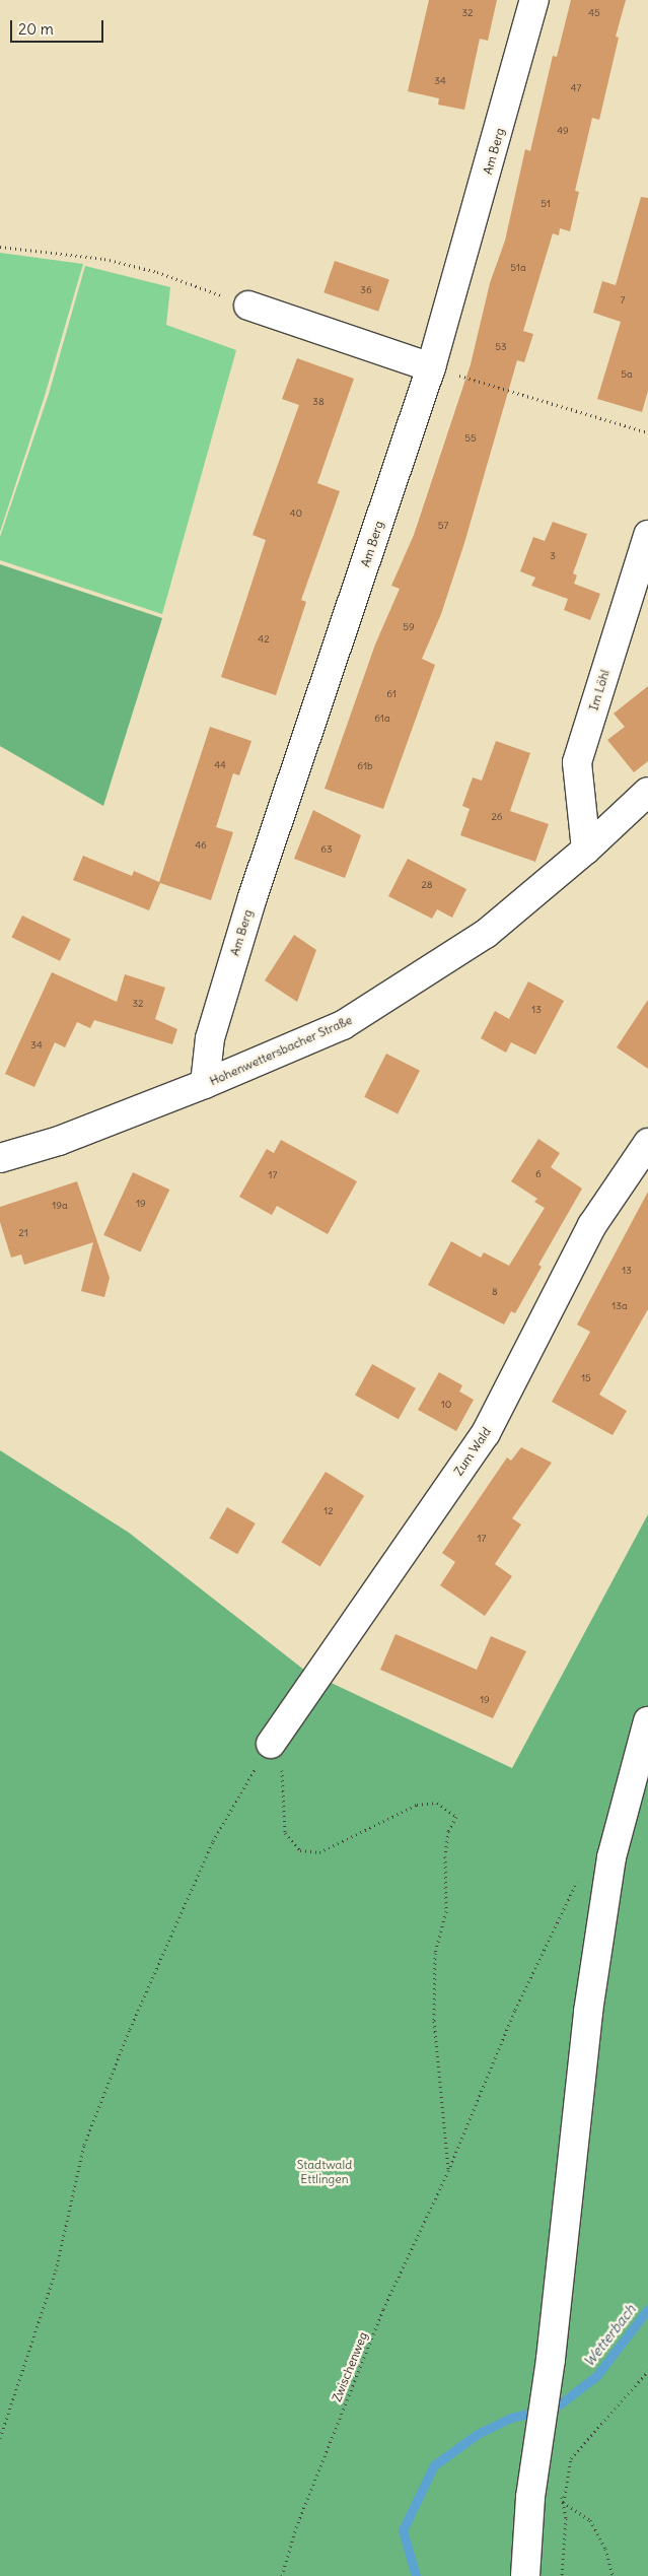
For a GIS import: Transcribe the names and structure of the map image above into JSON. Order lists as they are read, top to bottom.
{
  "streets": {
    "street": [
      "Am Berg",
      "Im Löhl",
      "Hohenwettersbacher Straße",
      "Zum Wald"
    ],
    "path": ["Zwischenweg"]
  },
  "crossings": [
    ["Am Berg", "Hohenwettersbacher Straße"],
    ["Im Löhl", "Hohenwettersbacher Straße"]
  ],
  "water": ["Wetterbach"],
  "parks": ["Stadtwald Ettlingen"],
  "house_numbers": [
    "32",
    "45",
    "34",
    "47",
    "49",
    "51",
    "51a",
    "36",
    "7",
    "53",
    "5a",
    "38",
    "55",
    "40",
    "57",
    "3",
    "59",
    "42",
    "61",
    "61a",
    "44",
    "61b",
    "26",
    "46",
    "63",
    "28",
    "32",
    "13",
    "34",
    "6",
    "17",
    "19",
    "19a",
    "21",
    "13",
    "8",
    "13a",
    "15",
    "10",
    "12",
    "17",
    "19"
  ],
  "scale_bar": "20 m"
}
